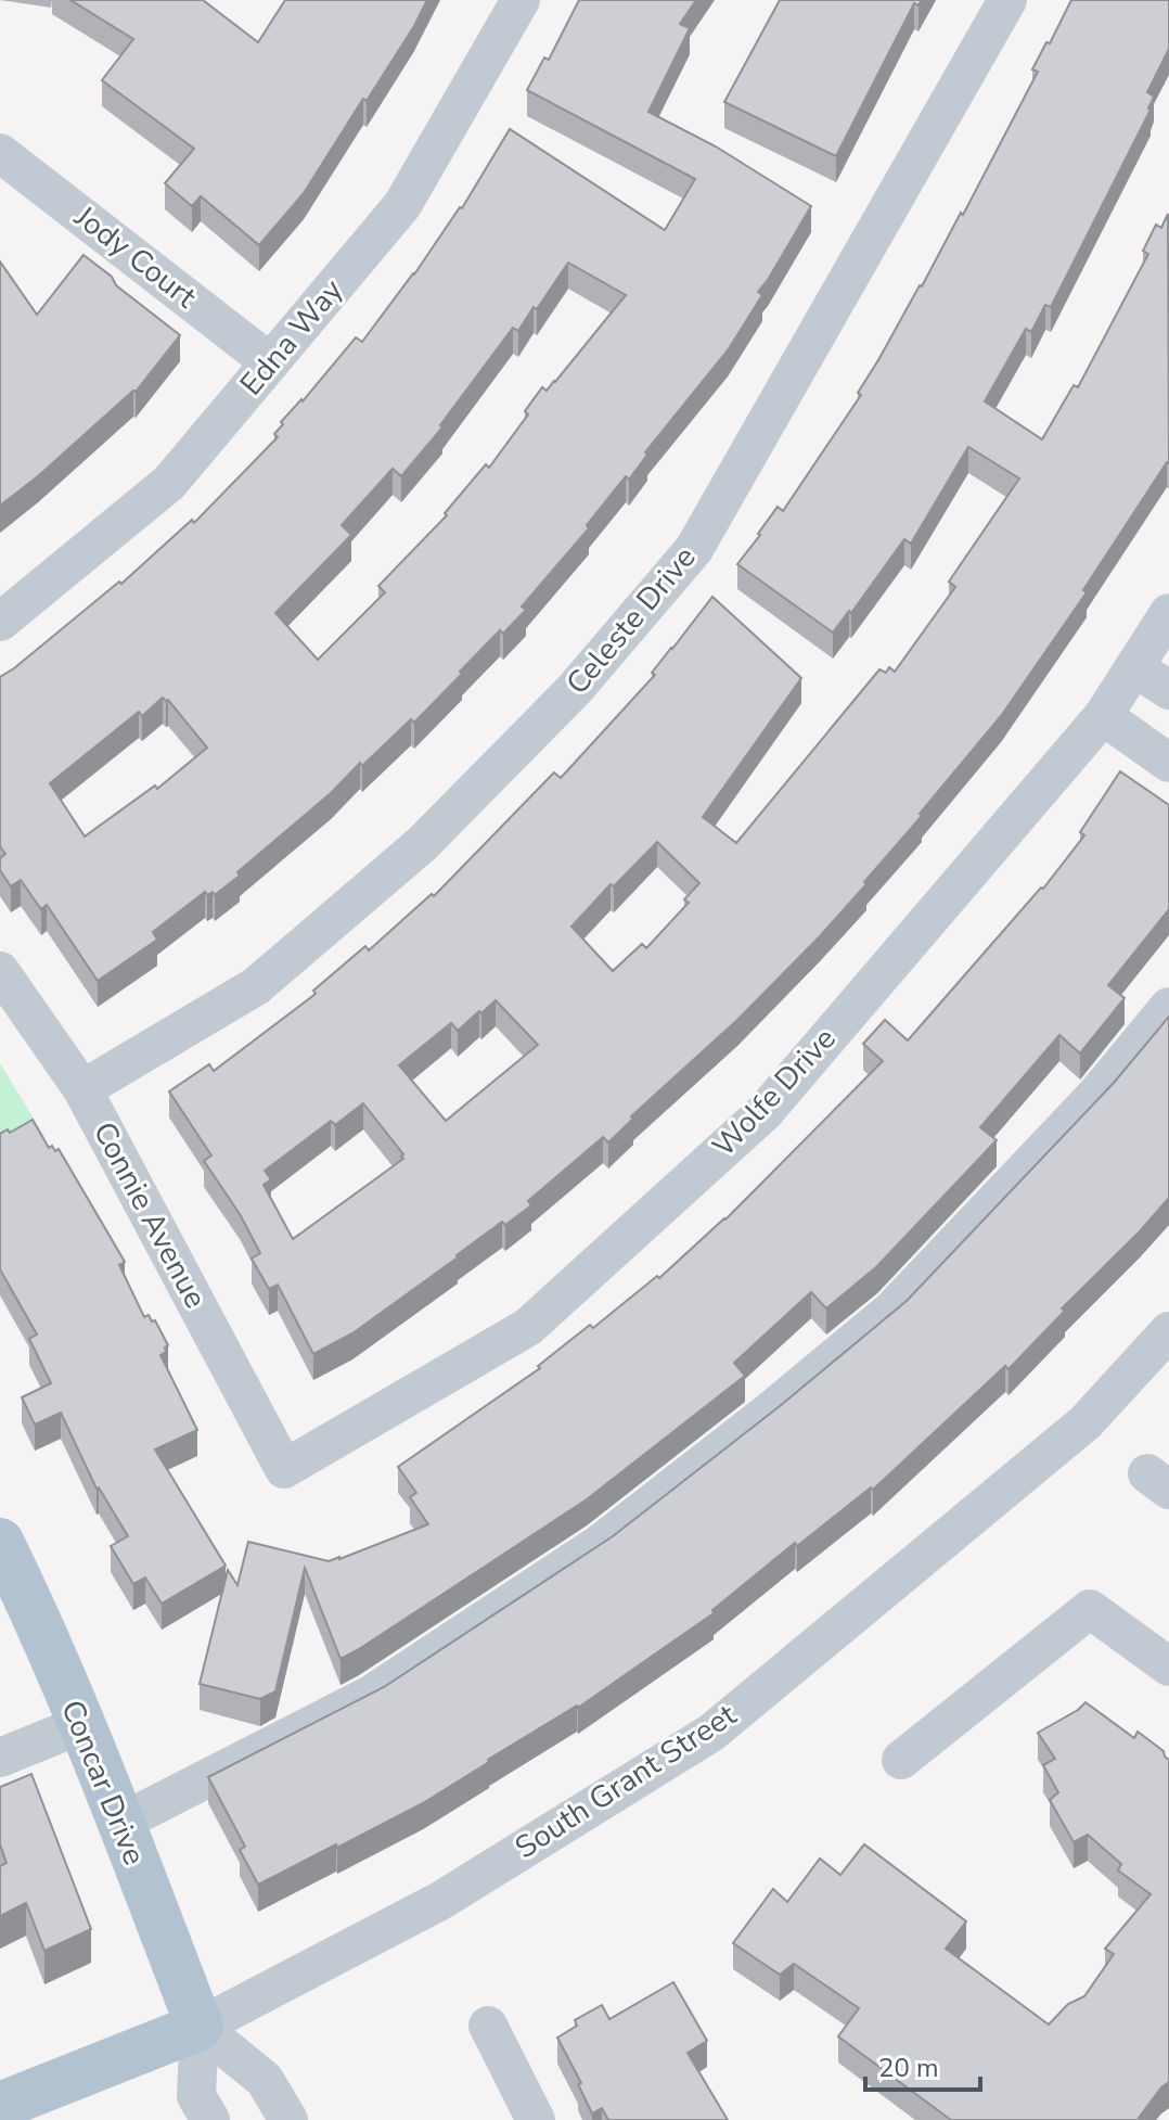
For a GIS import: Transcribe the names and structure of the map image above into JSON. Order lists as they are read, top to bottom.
{
  "streets": {
    "main road": ["South Grant Street", "Concar Drive"],
    "street": [
      "Jody Court",
      "Edna Way",
      "Celeste Drive",
      "Wolfe Drive",
      "Connie Avenue"
    ]
  },
  "crossings": [
    ["Jody Court", "Edna Way"],
    ["Celeste Drive", "Connie Avenue"],
    ["Wolfe Drive", "Connie Avenue"],
    ["South Grant Street", "Concar Drive"]
  ],
  "scale_bar": "20 m"
}
